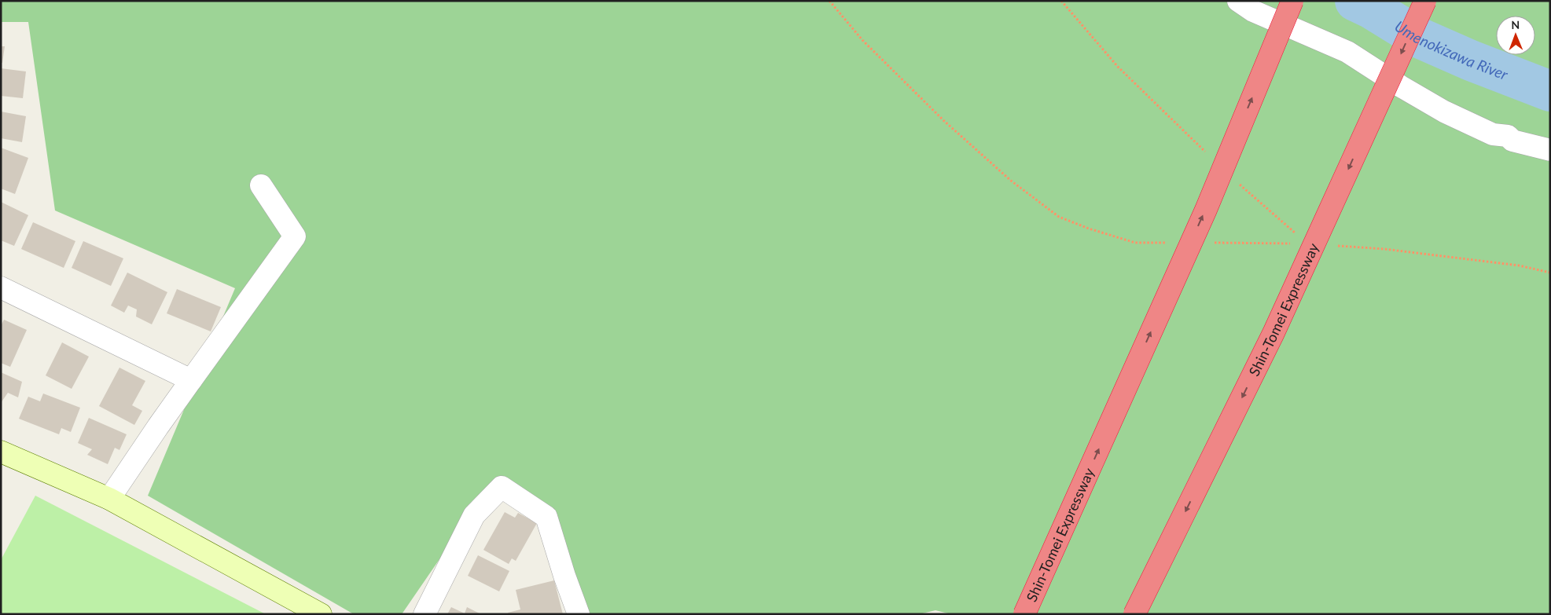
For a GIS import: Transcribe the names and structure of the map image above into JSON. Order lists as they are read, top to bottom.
{
  "streets": {
    "highway": ["Shin-Tomei Expressway"]
  },
  "water": ["Umenokizawa River"],
  "north": "top"
}
